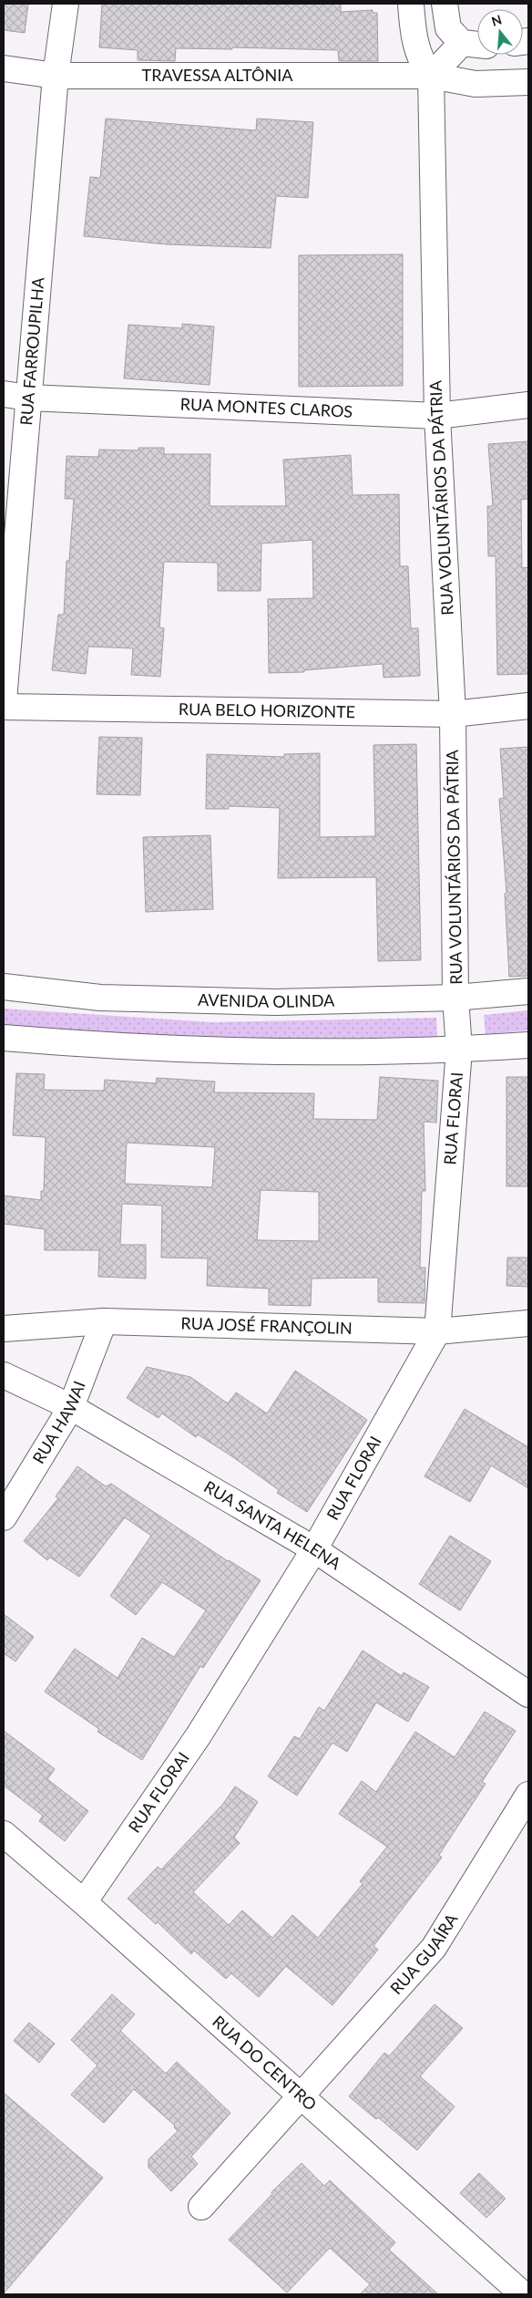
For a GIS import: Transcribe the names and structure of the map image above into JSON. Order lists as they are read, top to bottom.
{
  "streets": {
    "street": [
      "TRAVESSA ALTÔNIA",
      "RUA FARROUPILHA",
      "RUA MONTES CLAROS",
      "RUA VOLUNTÁRIOS DA PÁTRIA",
      "RUA BELO HORIZONTE",
      "AVENIDA OLINDA",
      "RUA FLORAI",
      "RUA JOSÉ FRANÇOLIN",
      "RUA HAWAI",
      "RUA SANTA HELENA",
      "RUA GUAÍRA",
      "RUA DO CENTRO"
    ]
  },
  "crossings": [
    ["TRAVESSA ALTÔNIA", "RUA FARROUPILHA"],
    ["TRAVESSA ALTÔNIA", "RUA VOLUNTÁRIOS DA PÁTRIA"],
    ["RUA FARROUPILHA", "RUA MONTES CLAROS"],
    ["RUA MONTES CLAROS", "RUA VOLUNTÁRIOS DA PÁTRIA"],
    ["RUA VOLUNTÁRIOS DA PÁTRIA", "RUA BELO HORIZONTE"],
    ["RUA VOLUNTÁRIOS DA PÁTRIA", "AVENIDA OLINDA"],
    ["RUA VOLUNTÁRIOS DA PÁTRIA", "RUA FLORAI"],
    ["AVENIDA OLINDA", "RUA FLORAI"],
    ["RUA FLORAI", "RUA JOSÉ FRANÇOLIN"],
    ["RUA FLORAI", "RUA SANTA HELENA"],
    ["RUA FLORAI", "RUA DO CENTRO"],
    ["RUA JOSÉ FRANÇOLIN", "RUA HAWAI"],
    ["RUA HAWAI", "RUA SANTA HELENA"],
    ["RUA GUAÍRA", "RUA DO CENTRO"]
  ],
  "north": "top"
}
